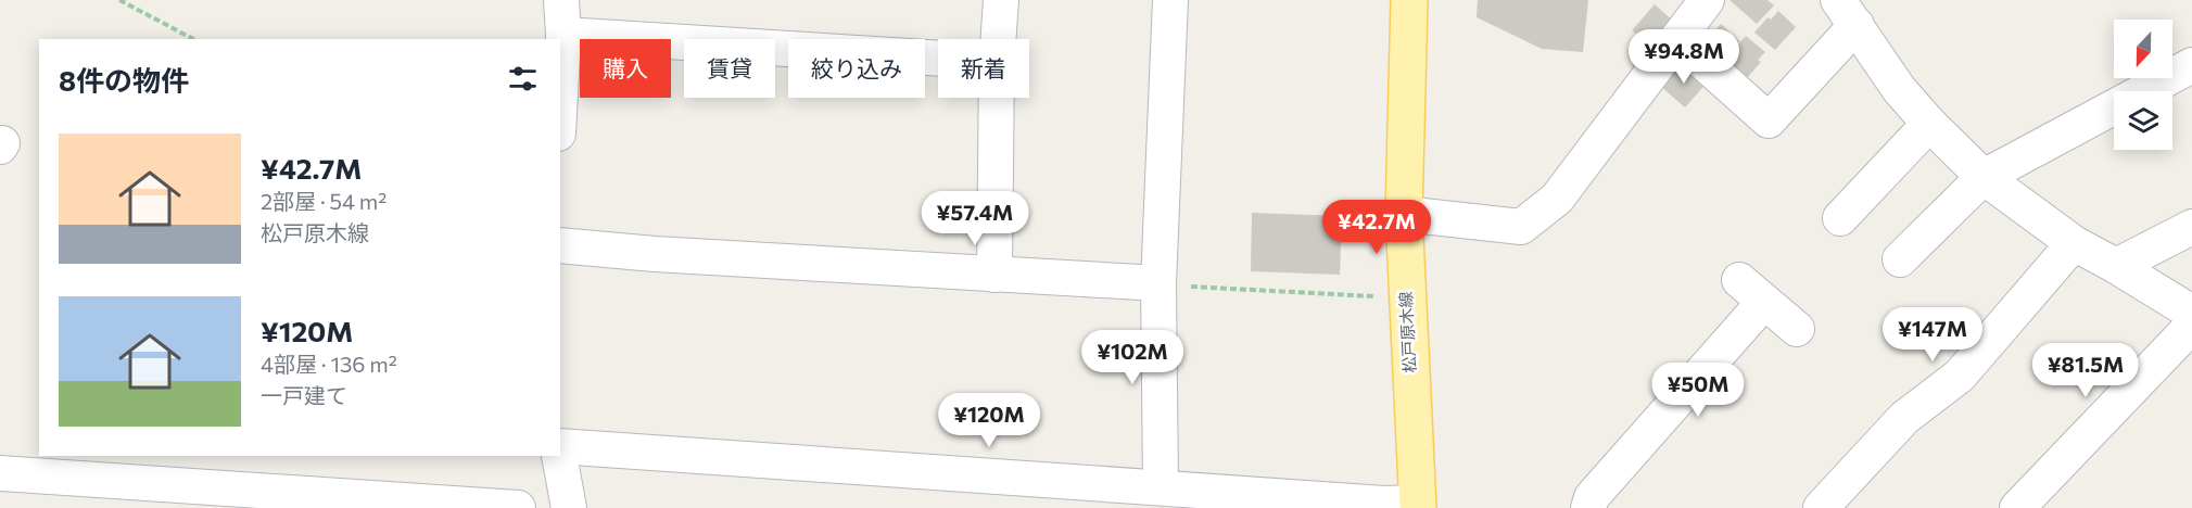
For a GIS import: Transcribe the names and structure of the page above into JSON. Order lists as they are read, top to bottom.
{
  "streets": {
    "main road": ["松戸原木線"]
  },
  "north": "bottom",
  "page": {
    "price": [
      "¥94.8M",
      "¥57.4M",
      "¥42.7M",
      "¥147M",
      "¥102M",
      "¥81.5M",
      "¥50M",
      "¥120M"
    ],
    "chip": [
      "購入",
      "賃貸",
      "絞り込み",
      "新着"
    ],
    "heading": "8件の物件",
    "list": [
      {
        "name": "¥42.7M",
        "note": "2部屋 · 54 m² · 松戸原木線"
      },
      {
        "name": "¥120M",
        "note": "4部屋 · 136 m² · 一戸建て"
      }
    ]
  }
}
